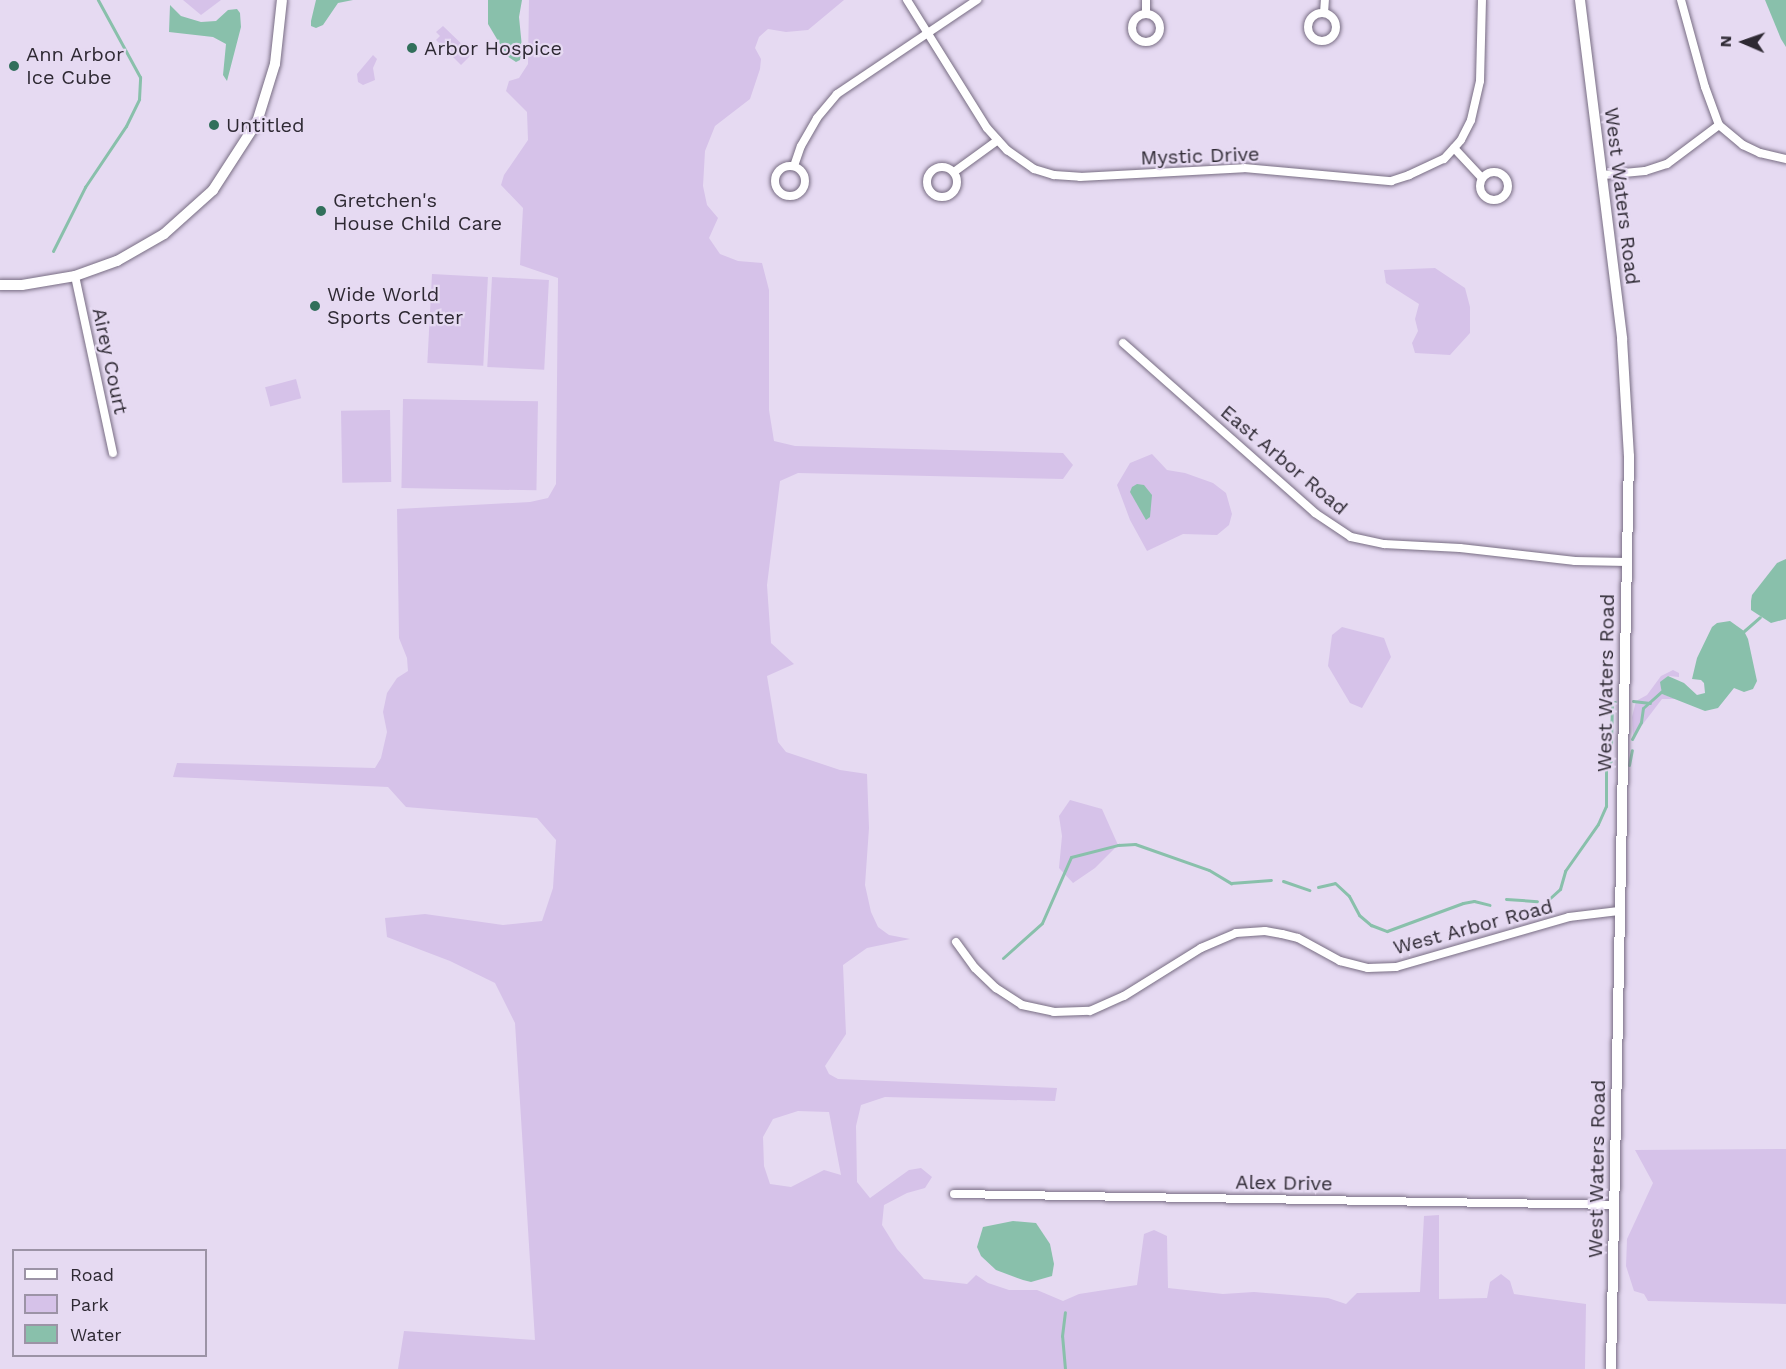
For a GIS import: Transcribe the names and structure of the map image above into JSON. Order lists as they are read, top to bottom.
{
  "streets": {
    "street": [
      "Mystic Drive",
      "West Waters Road",
      "Airey Court",
      "East Arbor Road",
      "West Arbor Road",
      "Alex Drive"
    ]
  },
  "crossings": [
    ["West Waters Road", "East Arbor Road"],
    ["West Waters Road", "West Arbor Road"],
    ["West Waters Road", "Alex Drive"]
  ],
  "places": [
    "Arbor Hospice",
    "Ann Arbor Ice Cube",
    "Untitled",
    "Gretchen's House Child Care",
    "Wide World Sports Center"
  ],
  "legend": ["Road", "Park", "Water"],
  "north": "left"
}
